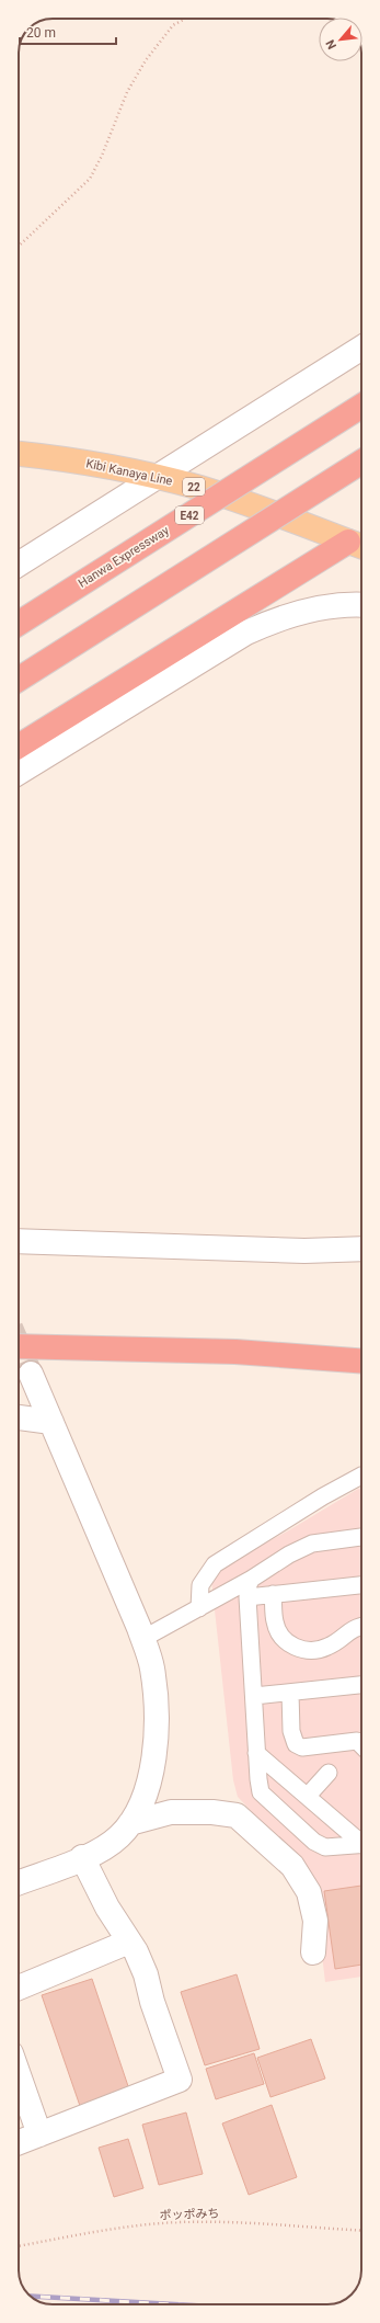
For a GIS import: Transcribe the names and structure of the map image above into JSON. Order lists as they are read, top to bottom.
{
  "streets": {
    "highway": ["E42", "Hanwa Expressway"],
    "main road": ["Kibi Kanaya Line", "22"],
    "path": ["ポッポみち"]
  },
  "scale_bar": "20 m",
  "north": "bottom left"
}
